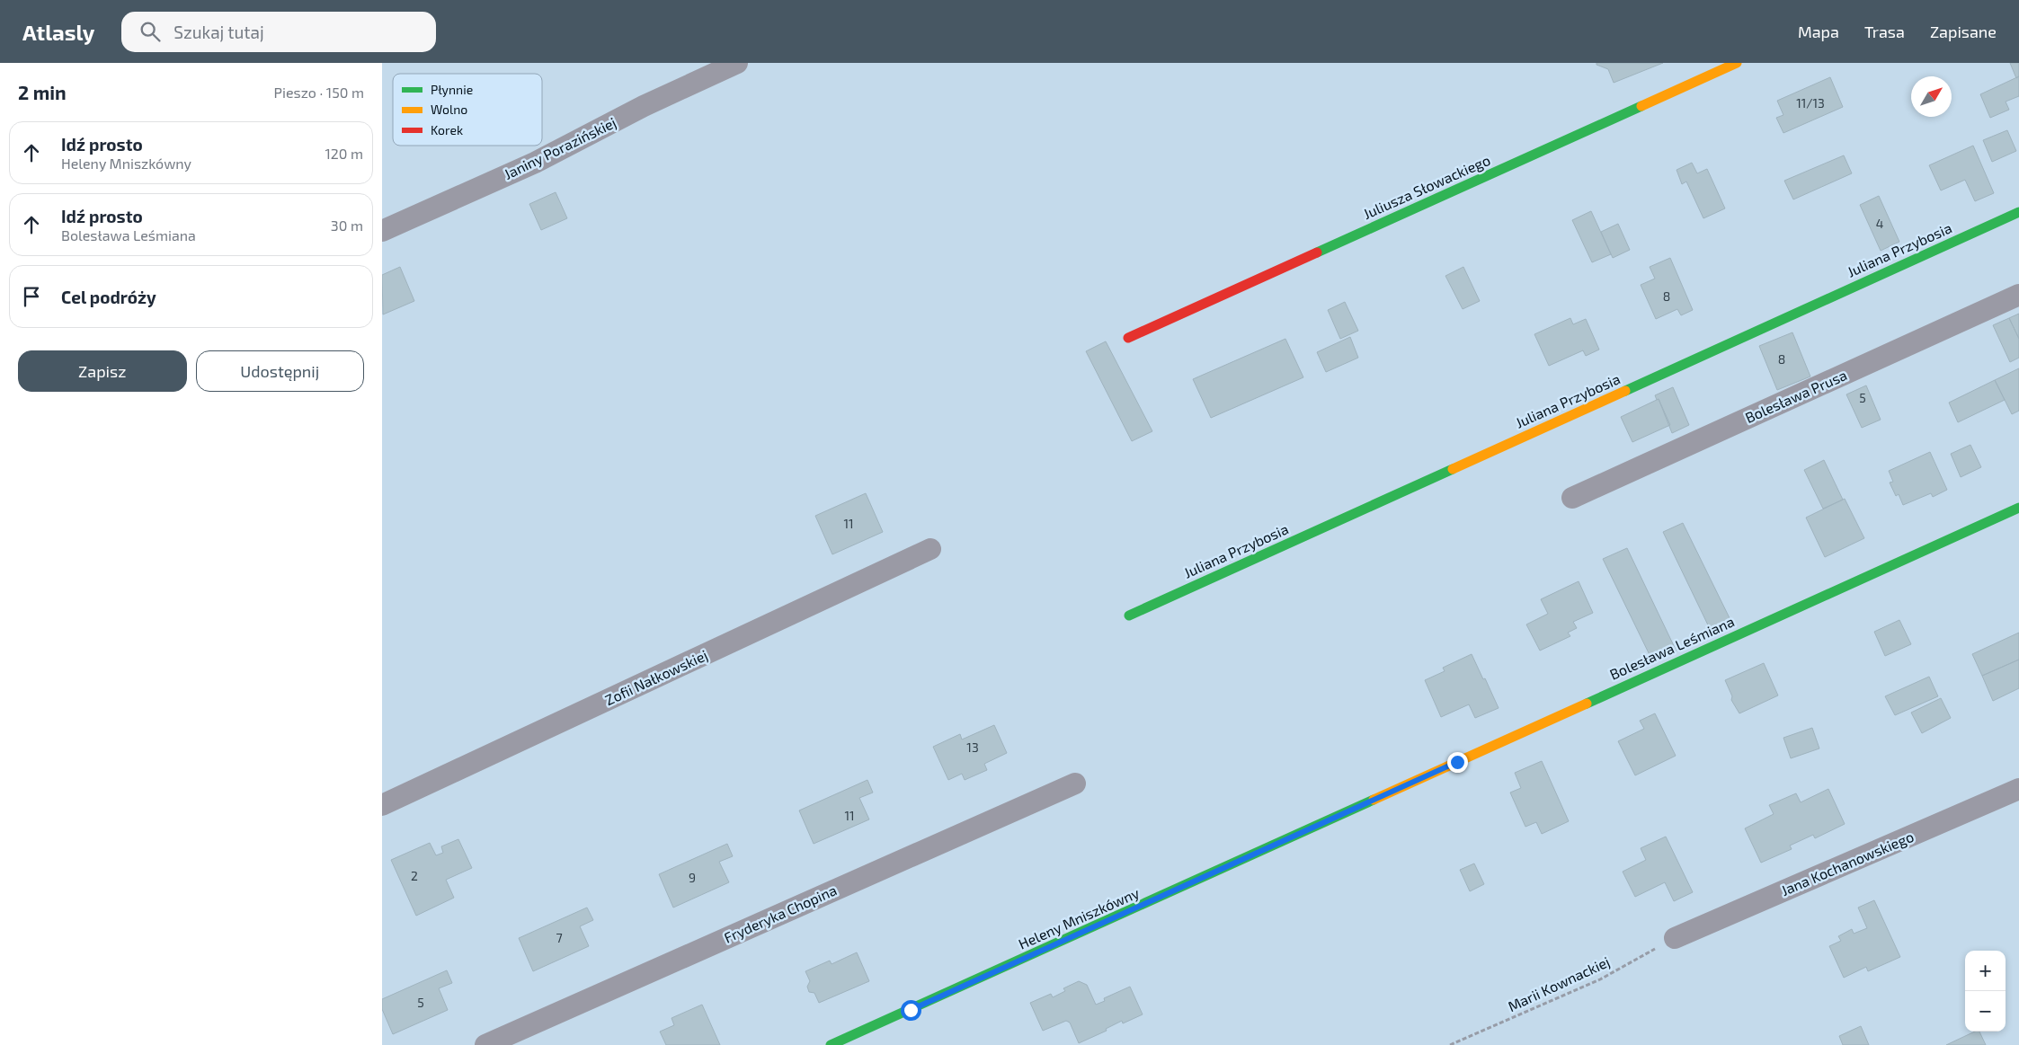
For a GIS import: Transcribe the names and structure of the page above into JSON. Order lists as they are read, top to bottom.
{
  "streets": {
    "street": [
      "Janiny Porazińskiej",
      "Juliusza Słowackiego",
      "Juliana Przybosia",
      "Bolesława Prusa",
      "Bolesława Leśmiana",
      "Zofii Nałkowskiej",
      "Jana Kochanowskiego",
      "Fryderyka Chopina",
      "Heleny Mniszkówny"
    ],
    "path": ["Marii Kownackiej"]
  },
  "crossings": [
    ["Bolesława Leśmiana", "Heleny Mniszkówny"],
    ["Jana Kochanowskiego", "Marii Kownackiej"]
  ],
  "house_numbers": [
    "11/13",
    "4",
    "8",
    "8",
    "5",
    "11",
    "13",
    "11",
    "2",
    "9",
    "7",
    "5"
  ],
  "legend": ["Płynnie", "Wolno", "Korek"],
  "north": "top right",
  "page": {
    "header": "Atlasly",
    "search": "Szukaj tutaj",
    "nav": ["Mapa", "Trasa", "Zapisane"],
    "heading": ["2 min", "Pieszo · 150 m"],
    "list": [
      ["Idź prosto", "Heleny Mniszkówny", "120 m"],
      ["Idź prosto", "Bolesława Leśmiana", "30 m"],
      "Cel podróży"
    ],
    "buttons": ["Zapisz", "Udostępnij"],
    "map_buttons": ["+", "−"]
  }
}
